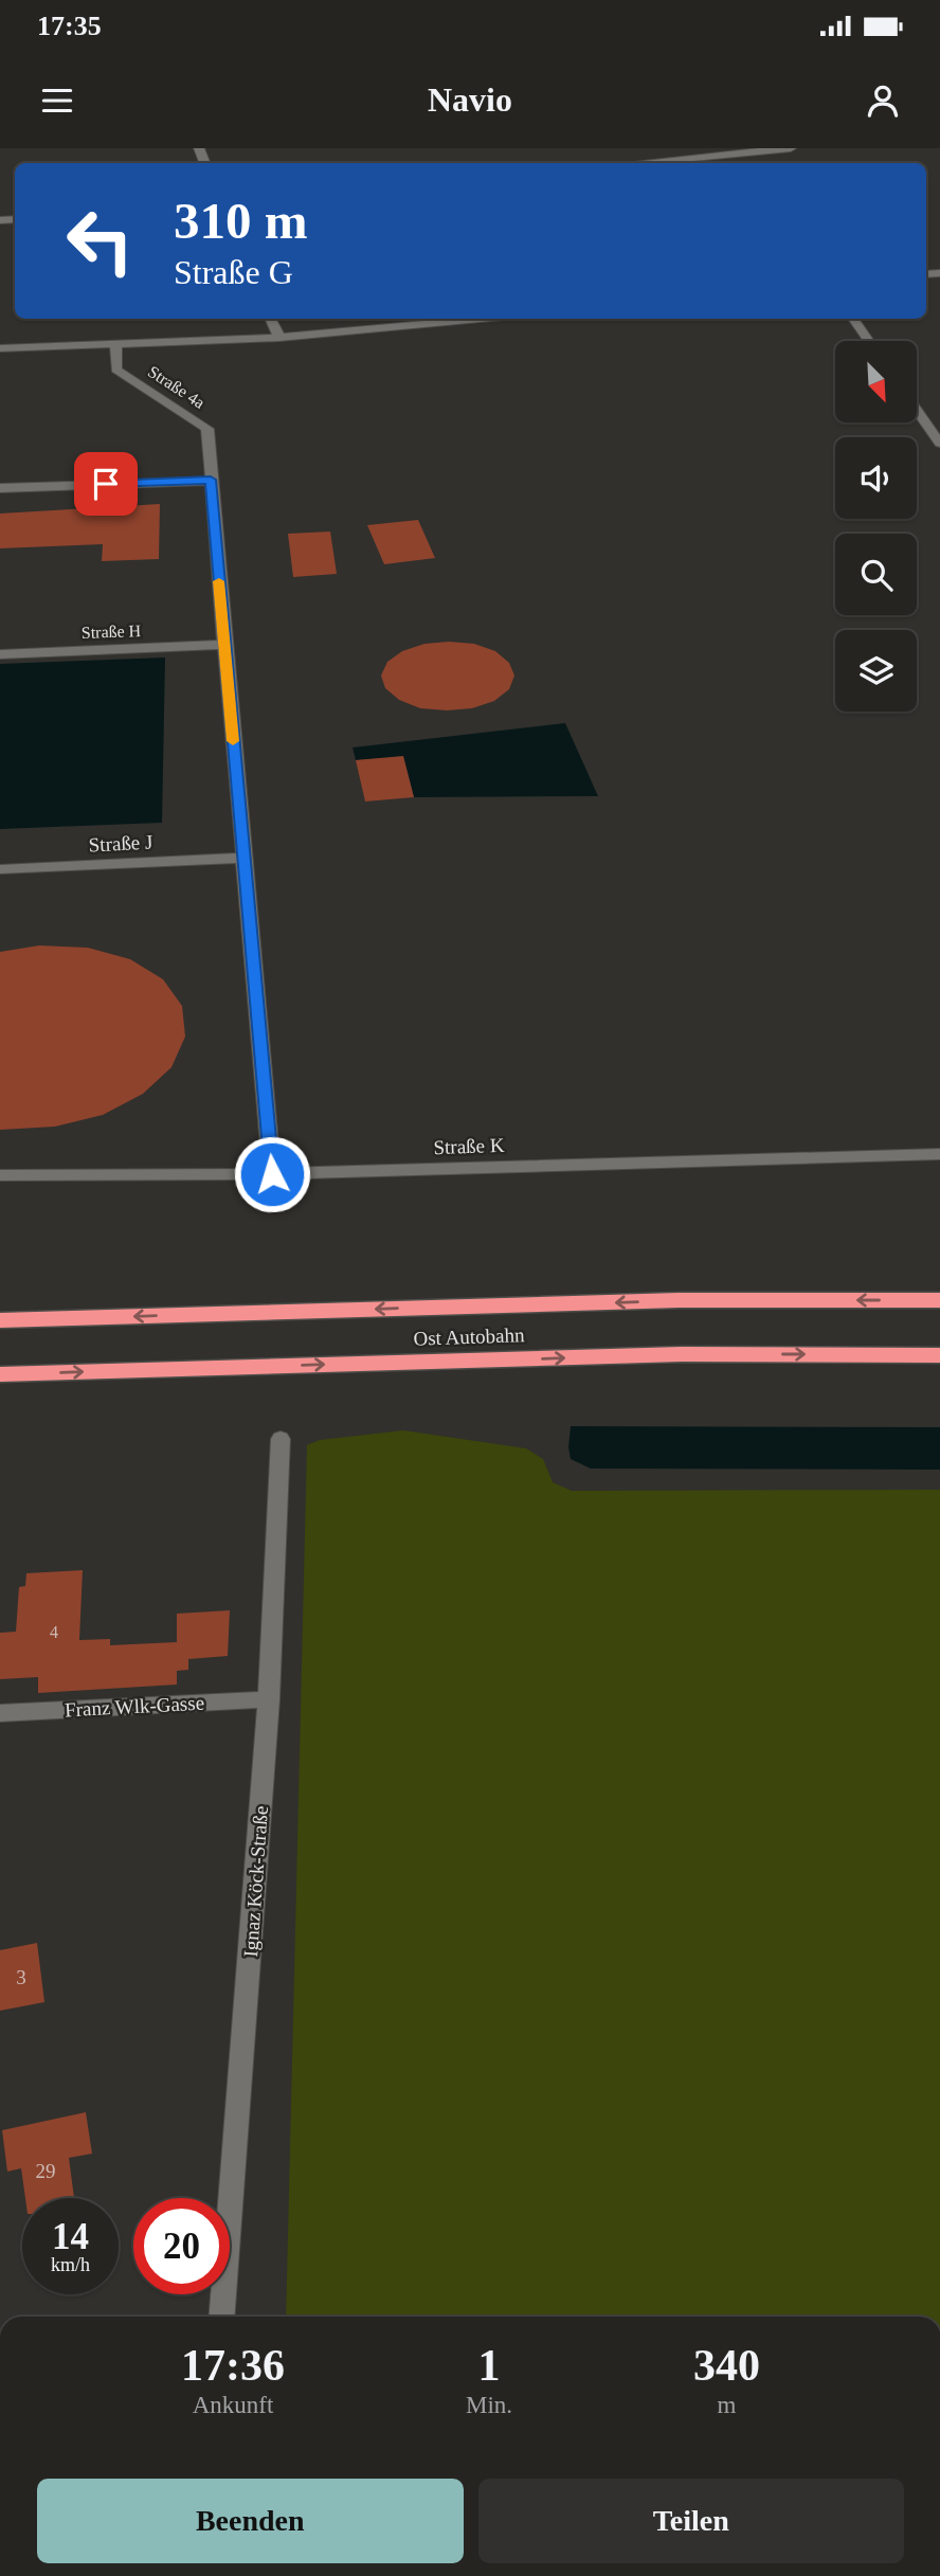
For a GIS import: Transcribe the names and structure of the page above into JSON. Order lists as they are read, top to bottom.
{
  "streets": {
    "highway": ["Ost Autobahn"],
    "street": [
      "Straße 4a",
      "Straße H",
      "Straße J",
      "Straße K",
      "Franz Wlk-Gasse",
      "Ignaz Köck-Straße"
    ]
  },
  "crossings": [
    ["Straße 4a", "Straße H"],
    ["Straße 4a", "Straße J"],
    ["Straße 4a", "Straße K"],
    ["Franz Wlk-Gasse", "Ignaz Köck-Straße"]
  ],
  "house_numbers": ["4", "3", "29"],
  "north": "bottom right",
  "page": {
    "status": "17:35",
    "header": "Navio",
    "turn": ["310 m", "Straße G"],
    "speed": "14 km/h",
    "limit": "20",
    "eta": [
      "17:36",
      "Ankunft",
      "1",
      "Min.",
      "340",
      "m"
    ],
    "buttons": ["Beenden", "Teilen"]
  }
}
